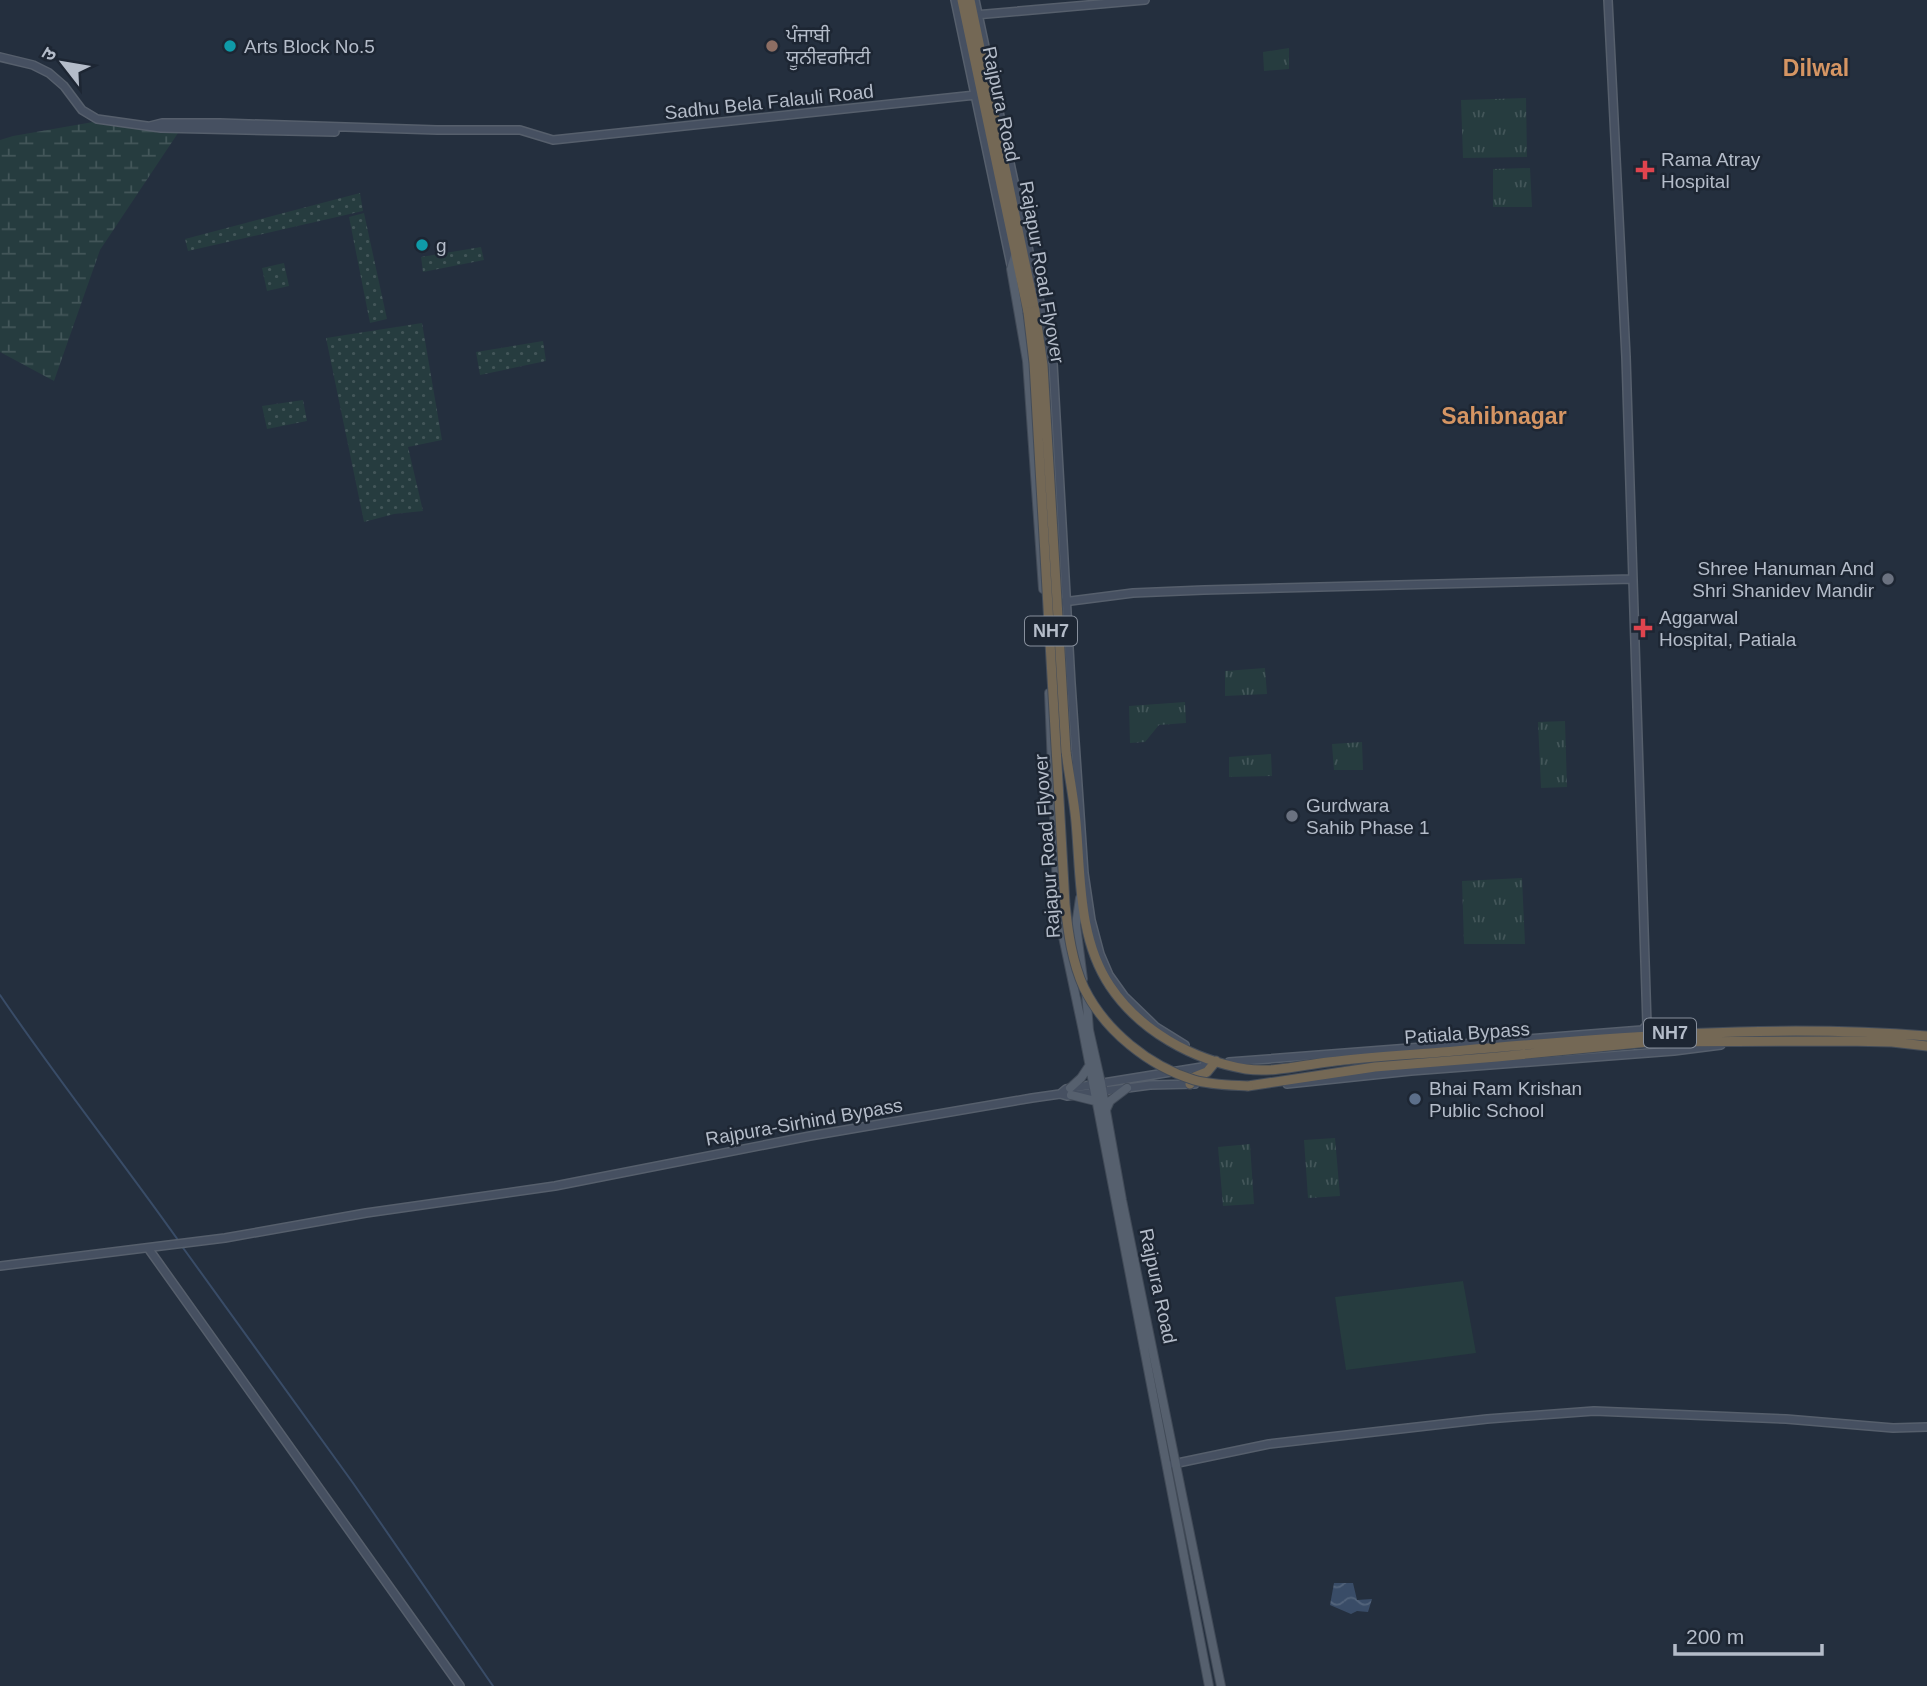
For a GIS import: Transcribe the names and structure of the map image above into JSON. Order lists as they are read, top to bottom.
{
  "streets": {
    "highway": [
      "Rajpura Road",
      "Rajapur Road Flyover",
      "NH7",
      "Patiala Bypass"
    ],
    "street": ["Sadhu Bela Falauli Road", "Rajpura-Sirhind Bypass"]
  },
  "crossings": [
    ["Sadhu Bela Falauli Road", "Rajpura Road"],
    ["Sadhu Bela Falauli Road", "Rajapur Road Flyover"],
    ["Rajpura Road", "Rajapur Road Flyover"],
    ["Rajpura Road", "Patiala Bypass"],
    ["Rajpura Road", "Rajpura-Sirhind Bypass"],
    ["Rajapur Road Flyover", "NH7"],
    ["Rajapur Road Flyover", "Patiala Bypass"]
  ],
  "districts": ["Dilwal", "Sahibnagar"],
  "places": {
    "other": [
      "Arts Block No.5",
      "ਪੰਜਾਬੀ ਯੂਨੀਵਰਸਿਟੀ",
      "g",
      "Shree Hanuman And Shri Shanidev Mandir",
      "Gurdwara Sahib Phase 1",
      "Bhai Ram Krishan Public School"
    ],
    "health": ["Rama Atray Hospital", "Aggarwal Hospital, Patiala"]
  },
  "scale_bar": "200 m",
  "north": "top left"
}
